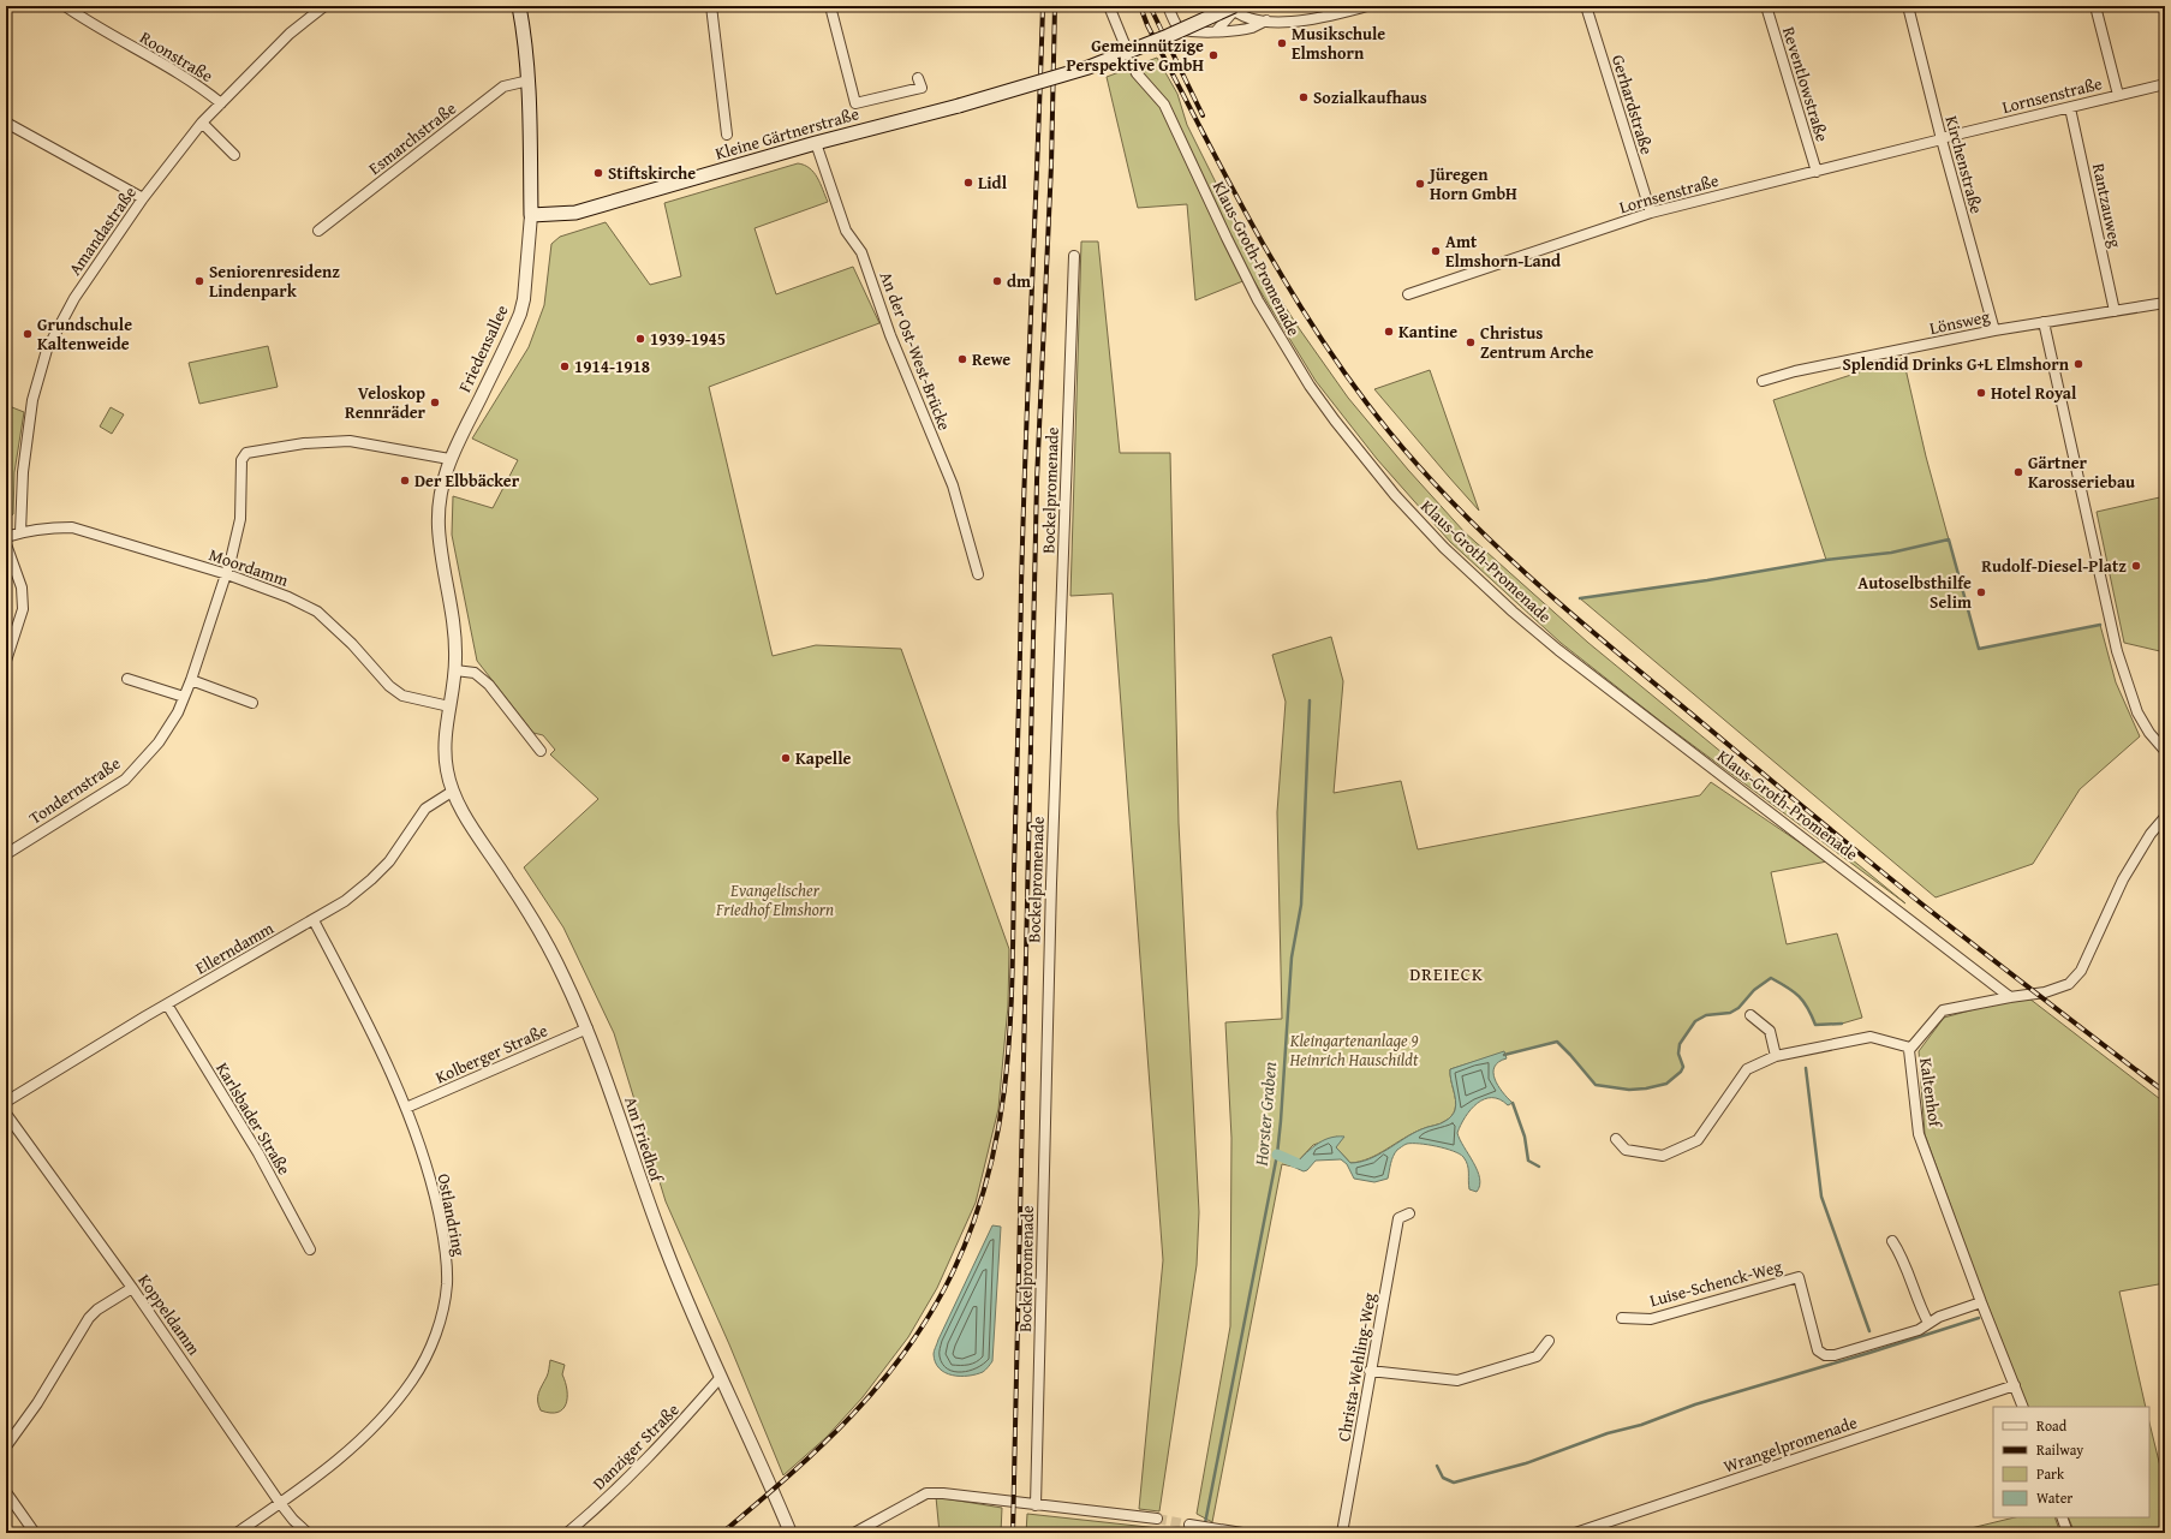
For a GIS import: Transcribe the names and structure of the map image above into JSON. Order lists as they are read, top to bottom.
{
  "streets": {
    "main road": ["Kleine Gärtnerstraße", "Friedensallee"],
    "street": [
      "Roonstraße",
      "Reventlowstraße",
      "Lornsenstraße",
      "Gerhardstraße",
      "Esmarchstraße",
      "Kirchenstraße",
      "Rantzauweg",
      "Amandastraße",
      "Klaus-Groth-Promenade",
      "Lönsweg",
      "An der Ost-West-Brücke",
      "Bockelpromenade",
      "Moordamm",
      "Tondernstraße",
      "Ellerndamm",
      "Kolberger Straße",
      "Kaltenhof",
      "Karlsbader Straße",
      "Am Friedhof",
      "Ostlandring",
      "Luise-Schenck-Weg",
      "Koppeldamm",
      "Christa-Wehling-Weg",
      "Wrangelpromenade",
      "Danziger Straße"
    ]
  },
  "crossings": [
    ["Roonstraße", "Amandastraße"],
    ["Reventlowstraße", "Lornsenstraße"],
    ["Lornsenstraße", "Gerhardstraße"],
    ["Lornsenstraße", "Kirchenstraße"],
    ["Lornsenstraße", "Rantzauweg"],
    ["Kleine Gärtnerstraße", "Friedensallee"],
    ["Kleine Gärtnerstraße", "An der Ost-West-Brücke"],
    ["Esmarchstraße", "Friedensallee"],
    ["Kirchenstraße", "Lönsweg"],
    ["Rantzauweg", "Lönsweg"],
    ["Amandastraße", "Moordamm"],
    ["Klaus-Groth-Promenade", "Kaltenhof"],
    ["Friedensallee", "Moordamm"],
    ["Friedensallee", "Tondernstraße"],
    ["Friedensallee", "Am Friedhof"],
    ["Moordamm", "Tondernstraße"],
    ["Ellerndamm", "Karlsbader Straße"],
    ["Ellerndamm", "Am Friedhof"],
    ["Ellerndamm", "Ostlandring"],
    ["Kolberger Straße", "Am Friedhof"],
    ["Kolberger Straße", "Ostlandring"],
    ["Kaltenhof", "Luise-Schenck-Weg"],
    ["Kaltenhof", "Wrangelpromenade"],
    ["Am Friedhof", "Danziger Straße"],
    ["Ostlandring", "Koppeldamm"]
  ],
  "districts": ["DREIECK"],
  "water": ["Horster Graben"],
  "parks": ["Evangelischer Friedhof Elmshorn", "Kleingartenanlage 9 Heinrich Hauschildt"],
  "places": [
    "Musikschule Elmshorn",
    "Gemeinnützige Perspektive GmbH",
    "Sozialkaufhaus",
    "Stiftskirche",
    "Lidl",
    "Jüregen Horn GmbH",
    "Amt Elmshorn-Land",
    "Seniorenresidenz Lindenpark",
    "dm",
    "Kantine",
    "Grundschule Kaltenweide",
    "1939-1945",
    "Christus Zentrum Arche",
    "Rewe",
    "Splendid Drinks G+L Elmshorn",
    "1914-1918",
    "Hotel Royal",
    "Veloskop Rennräder",
    "Gärtner Karosseriebau",
    "Der Elbbäcker",
    "Rudolf-Diesel-Platz",
    "Autoselbsthilfe Selim",
    "Kapelle"
  ],
  "legend": [
    "Road",
    "Railway",
    "Park",
    "Water"
  ]
}
